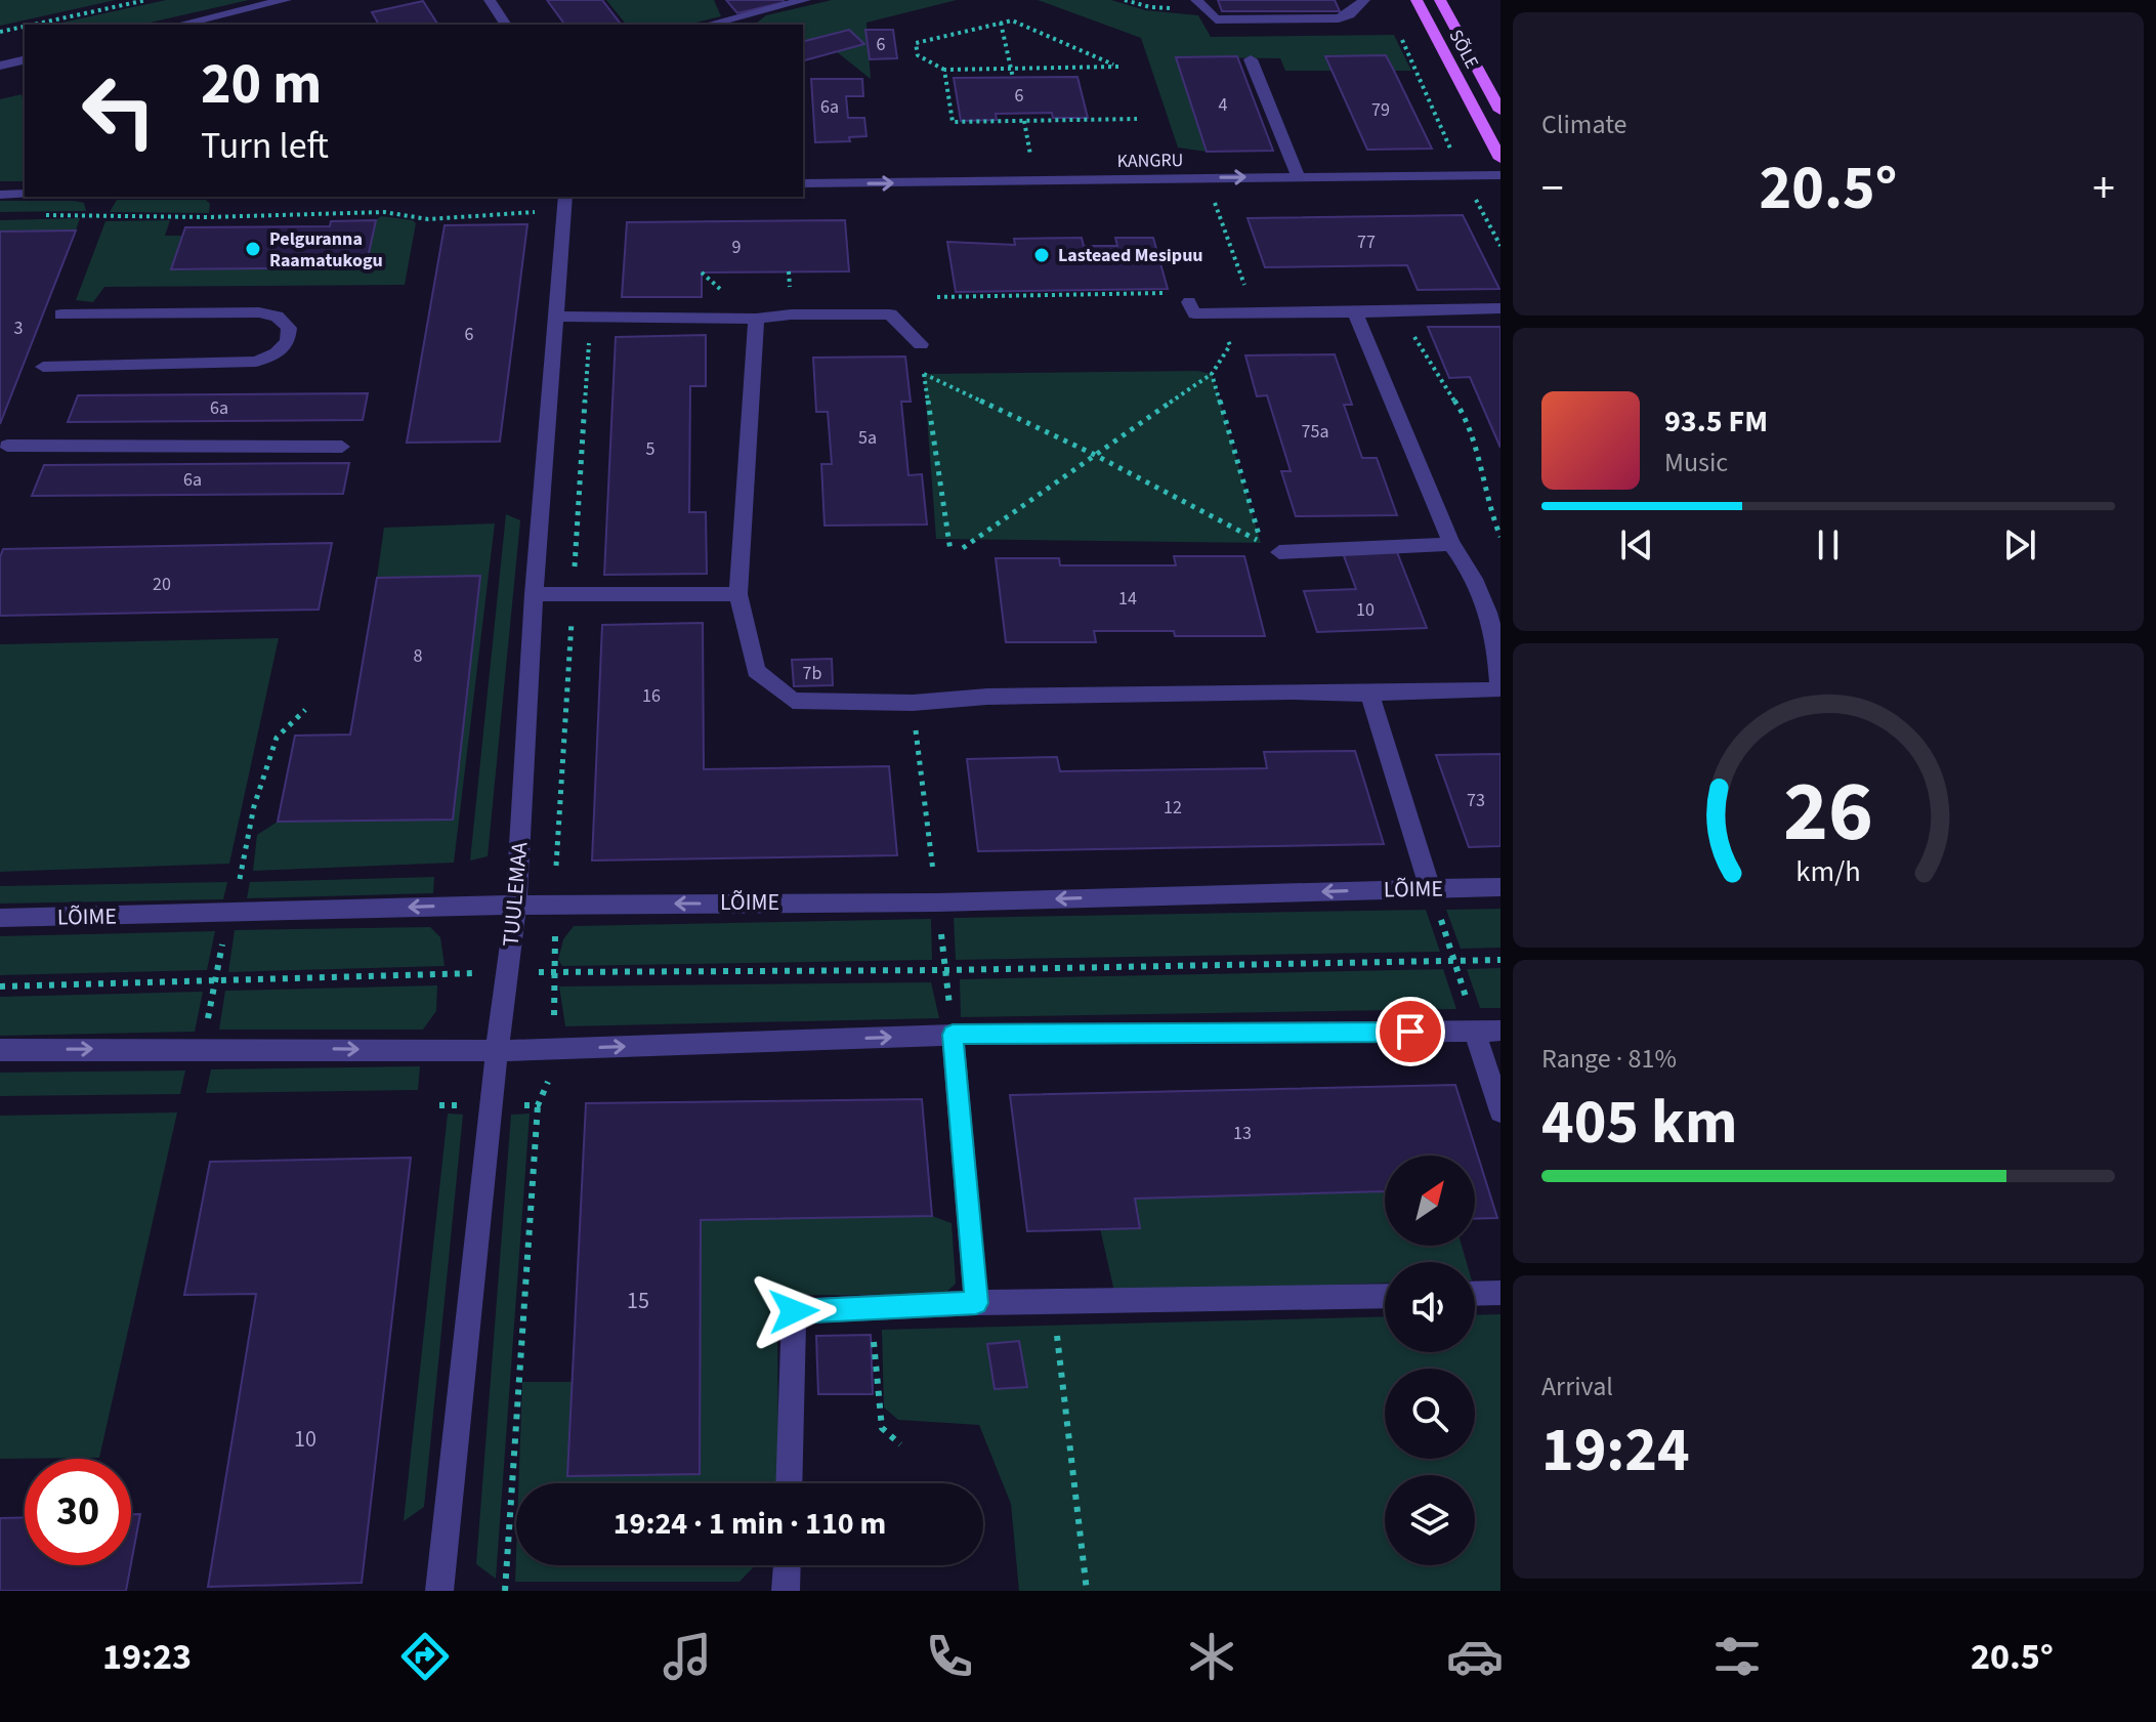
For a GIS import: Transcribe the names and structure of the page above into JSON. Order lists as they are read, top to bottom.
{
  "streets": {
    "main road": ["SÕLE"],
    "street": ["KANGRU", "LÕIME", "TUULEMAA"]
  },
  "crossings": [
    ["LÕIME", "TUULEMAA"]
  ],
  "places": ["Pelguranna Raamatukogu", "Lasteaed Mesipuu"],
  "house_numbers": [
    "6",
    "6",
    "4",
    "6a",
    "79",
    "77",
    "9",
    "3",
    "6",
    "6a",
    "75a",
    "5a",
    "5",
    "6a",
    "20",
    "14",
    "10",
    "8",
    "7b",
    "16",
    "73",
    "12",
    "13",
    "15",
    "10"
  ],
  "north": "top right",
  "page": {
    "tile": [
      "Climate",
      ["Range · 81%", "405 km"],
      ["Arrival", "19:24"]
    ],
    "turn": ["20 m", "Turn left"],
    "heat": ["−", "20.5°", "+"],
    "song": ["93.5 FM", "Music"],
    "limit": "30",
    "trip": "19:24 · 1 min · 110 m",
    "tabs": ["19:23", "20.5°"],
    "gauge": ["26", "km/h"]
  }
}
